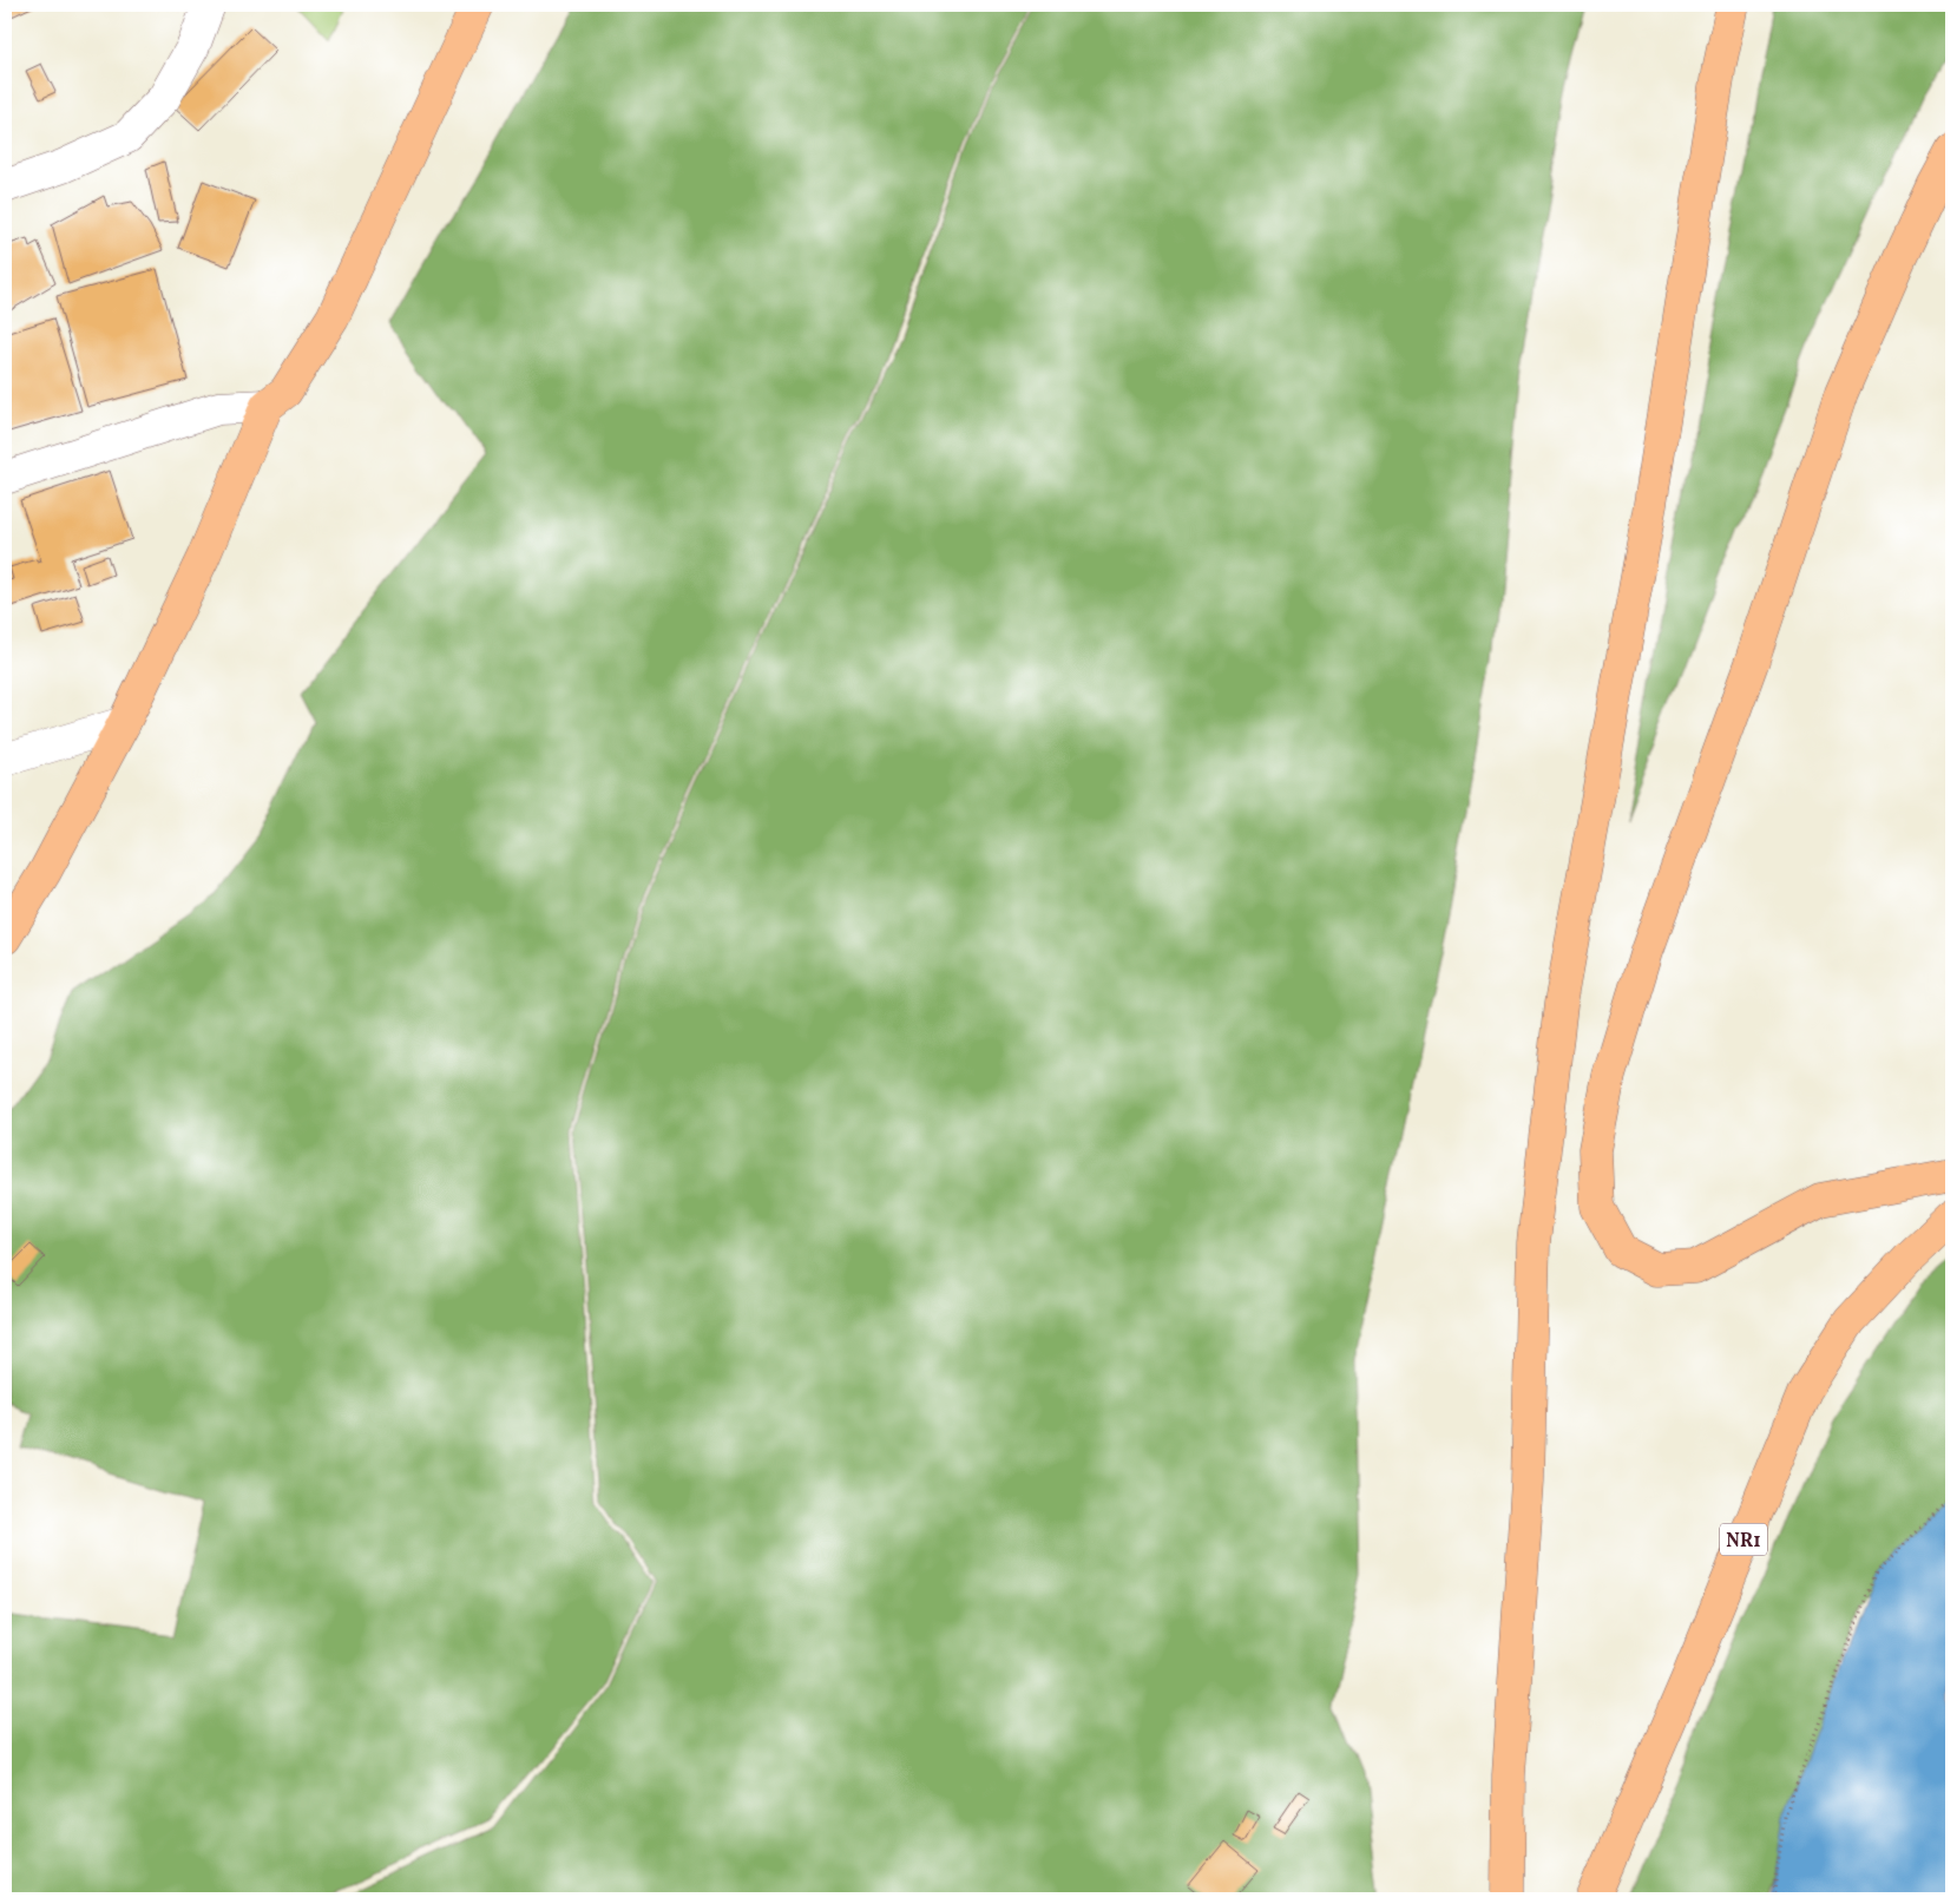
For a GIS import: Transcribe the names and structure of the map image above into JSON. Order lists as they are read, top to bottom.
{
  "streets": {
    "main road": ["NR1"]
  }
}
